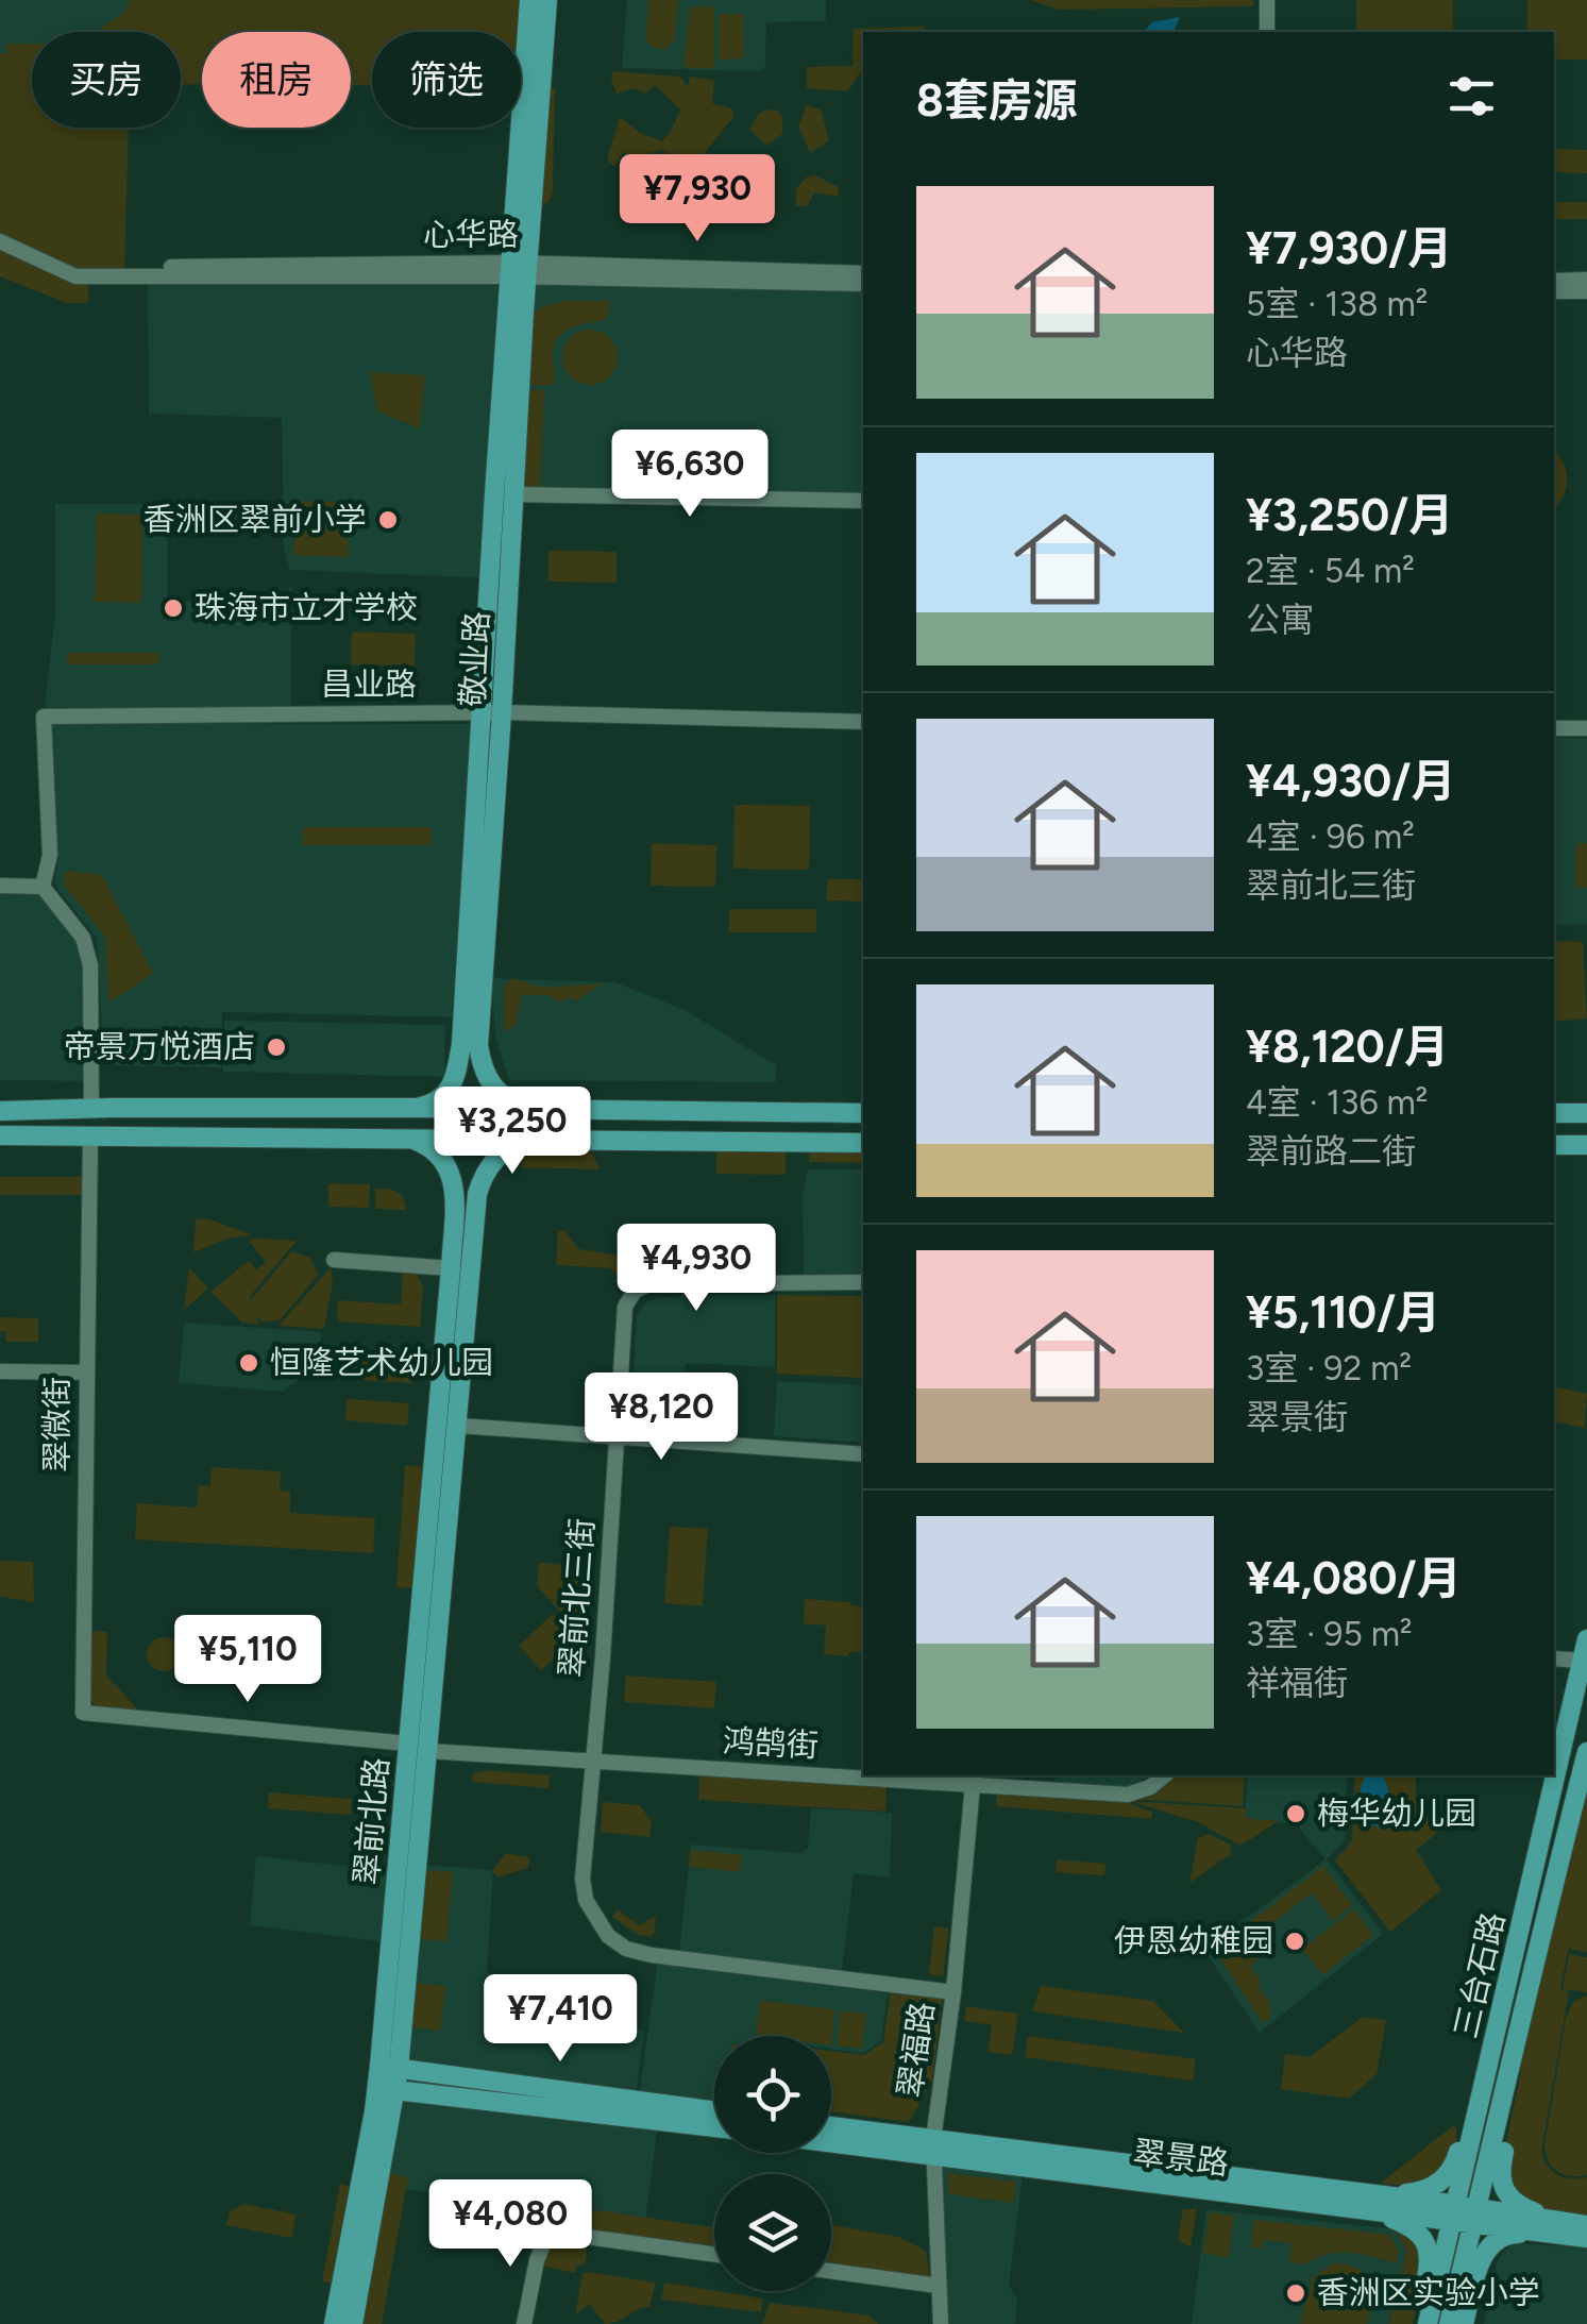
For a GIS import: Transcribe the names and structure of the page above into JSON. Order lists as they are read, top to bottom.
{
  "streets": {
    "main road": [
      "敬业路",
      "翠前北路",
      "三台石路",
      "翠景路"
    ],
    "street": [
      "心华路",
      "昌业路",
      "翠微街",
      "翠前北三街",
      "鸿鹄街",
      "翠福路"
    ]
  },
  "crossings": [
    ["心华路", "敬业路"],
    ["敬业路", "昌业路"],
    ["翠微街", "鸿鹄街"],
    ["翠前北三街", "鸿鹄街"],
    ["翠前北三街", "翠福路"],
    ["鸿鹄街", "翠前北路"],
    ["鸿鹄街", "翠福路"],
    ["三台石路", "翠景路"],
    ["翠福路", "翠景路"]
  ],
  "places": [
    "香洲区翠前小学",
    "珠海市立才学校",
    "帝景万悦酒店",
    "恒隆艺术幼儿园",
    "梅华幼儿园",
    "伊恩幼稚园",
    "香洲区实验小学"
  ],
  "page": {
    "chip": ["买房", "租房", "筛选"],
    "heading": "8套房源",
    "price": [
      "¥7,930",
      "¥6,630",
      "¥3,250",
      "¥4,930",
      "¥8,120",
      "¥5,110",
      "¥7,410",
      "¥4,080"
    ],
    "list": [
      {
        "name": "¥7,930/月",
        "note": "5室 · 138 m² · 心华路"
      },
      {
        "name": "¥3,250/月",
        "note": "2室 · 54 m² · 公寓"
      },
      {
        "name": "¥4,930/月",
        "note": "4室 · 96 m² · 翠前北三街"
      },
      {
        "name": "¥8,120/月",
        "note": "4室 · 136 m² · 翠前路二街"
      },
      {
        "name": "¥5,110/月",
        "note": "3室 · 92 m² · 翠景街"
      },
      {
        "name": "¥4,080/月",
        "note": "3室 · 95 m² · 祥福街"
      }
    ]
  }
}
